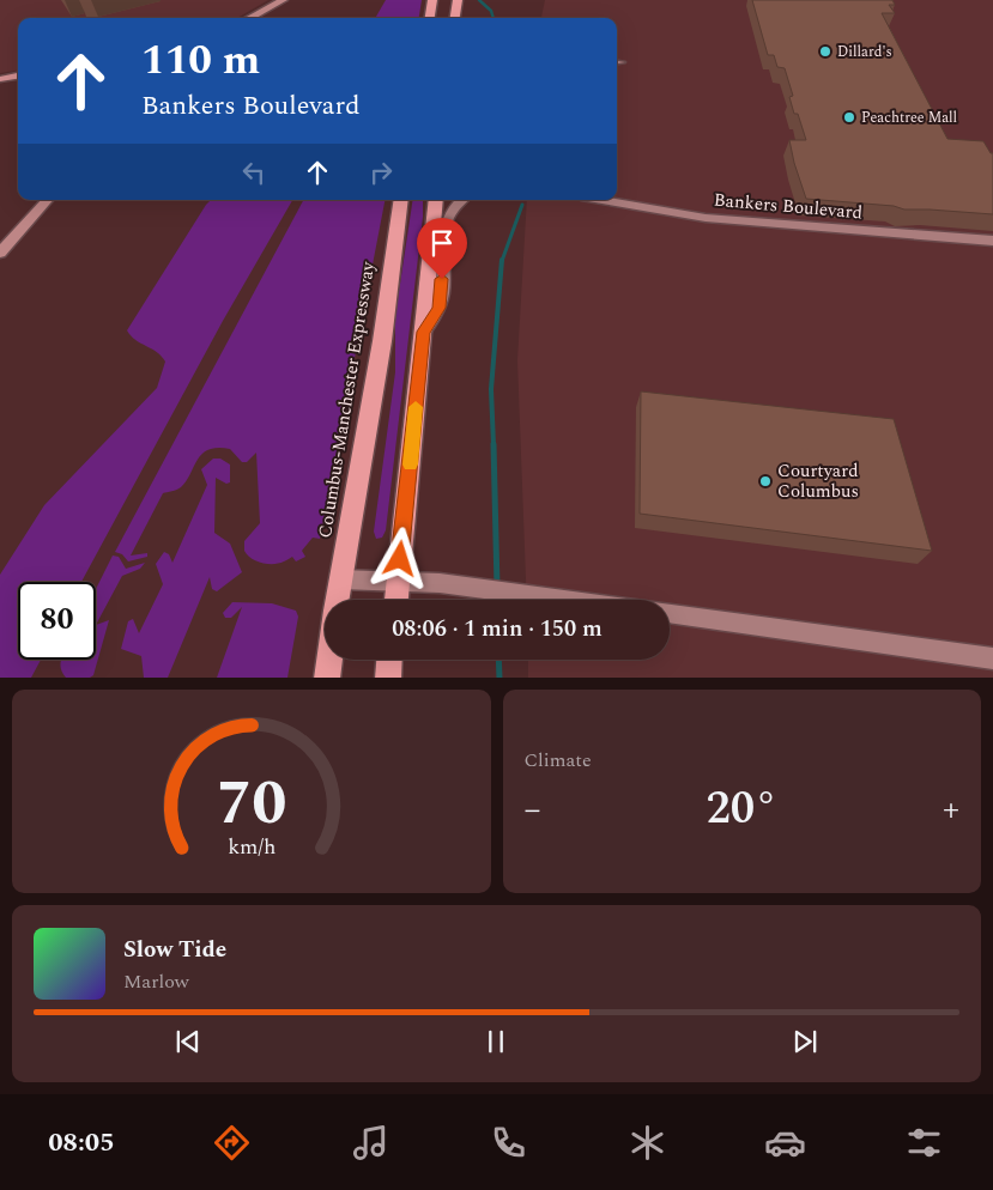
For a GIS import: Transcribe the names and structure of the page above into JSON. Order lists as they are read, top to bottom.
{
  "streets": {
    "highway": ["Columbus-Manchester Expressway"],
    "street": ["Bankers Boulevard"]
  },
  "places": ["Dillard's", "Peachtree Mall", "Courtyard Columbus"],
  "page": {
    "turn": ["110 m", "Bankers Boulevard"],
    "limit": "80",
    "trip": "08:06 · 1 min · 150 m",
    "tile": "Climate",
    "heat": ["−", "20°", "+"],
    "song": ["Slow Tide", "Marlow"],
    "tabs": "08:05",
    "gauge": ["70", "km/h"]
  }
}
